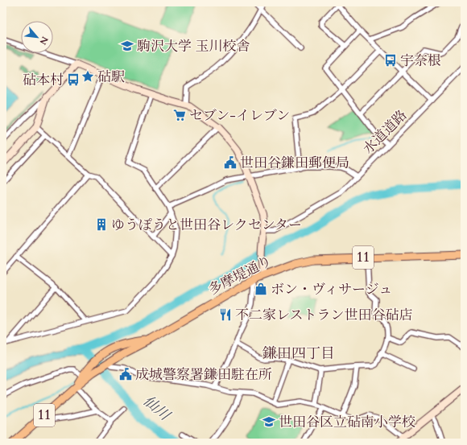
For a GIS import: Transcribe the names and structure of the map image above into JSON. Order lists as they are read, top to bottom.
{
  "streets": {
    "main road": ["11", "多摩堤通り"],
    "street": ["水道道路"]
  },
  "districts": ["鎌田四丁目"],
  "water": ["仙川"],
  "places": {
    "school or university": ["駒沢大学 玉川校舎", "世田谷区立砧南小学校"],
    "bus stop": ["宇奈根", "砧本村"],
    "place": ["砧駅"],
    "supermarket": ["セブン-イレブン"],
    "public building": ["世田谷鎌田郵便局", "成城警察署鎌田駐在所"],
    "building": ["ゆうぽうと世田谷レクセンター"],
    "shop": ["ボン・ヴィサージュ"],
    "restaurant": ["不二家レストラン世田谷砧店"]
  },
  "north": "bottom right"
}
